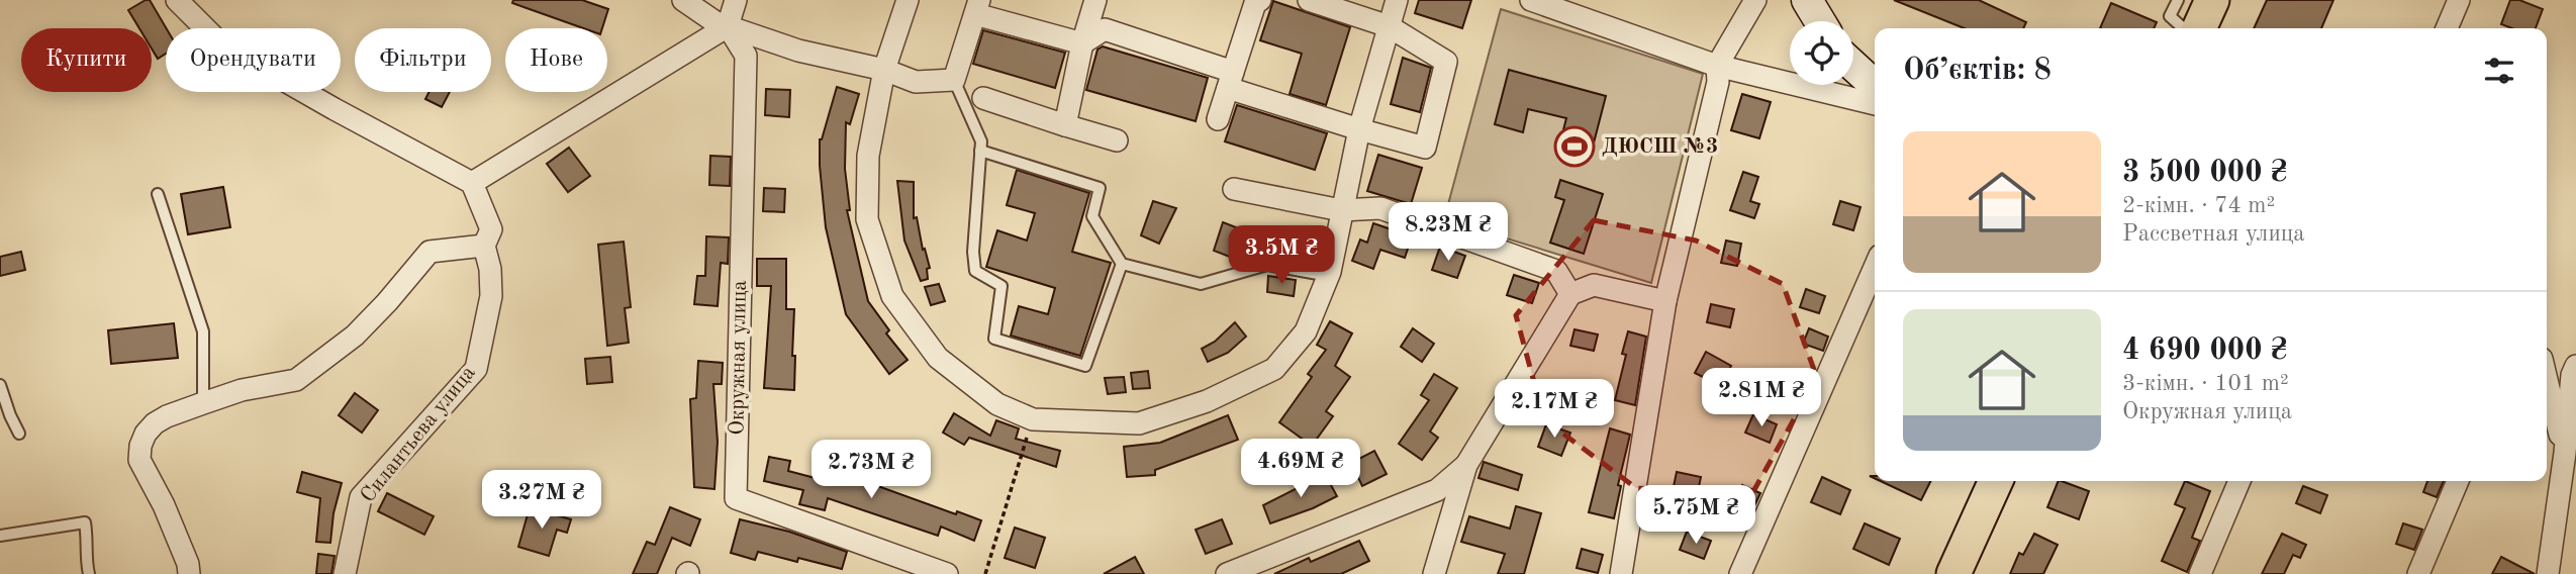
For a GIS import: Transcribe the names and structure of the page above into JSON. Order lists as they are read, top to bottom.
{
  "streets": {
    "street": ["Окружная улица", "Силантьева улица"]
  },
  "places": {
    "sports": ["ДЮСШ №3"]
  },
  "page": {
    "chip": [
      "Купити",
      "Орендувати",
      "Фільтри",
      "Нове"
    ],
    "heading": "Об’єктів: 8",
    "list": [
      {
        "name": "3 500 000 ₴",
        "note": "2-кімн. · 74 m² · Рассветная улица"
      },
      {
        "name": "4 690 000 ₴",
        "note": "3-кімн. · 101 m² · Окружная улица"
      }
    ],
    "price": [
      "8.23M ₴",
      "3.5M ₴",
      "2.81M ₴",
      "2.17M ₴",
      "4.69M ₴",
      "2.73M ₴",
      "3.27M ₴",
      "5.75M ₴"
    ]
  }
}
